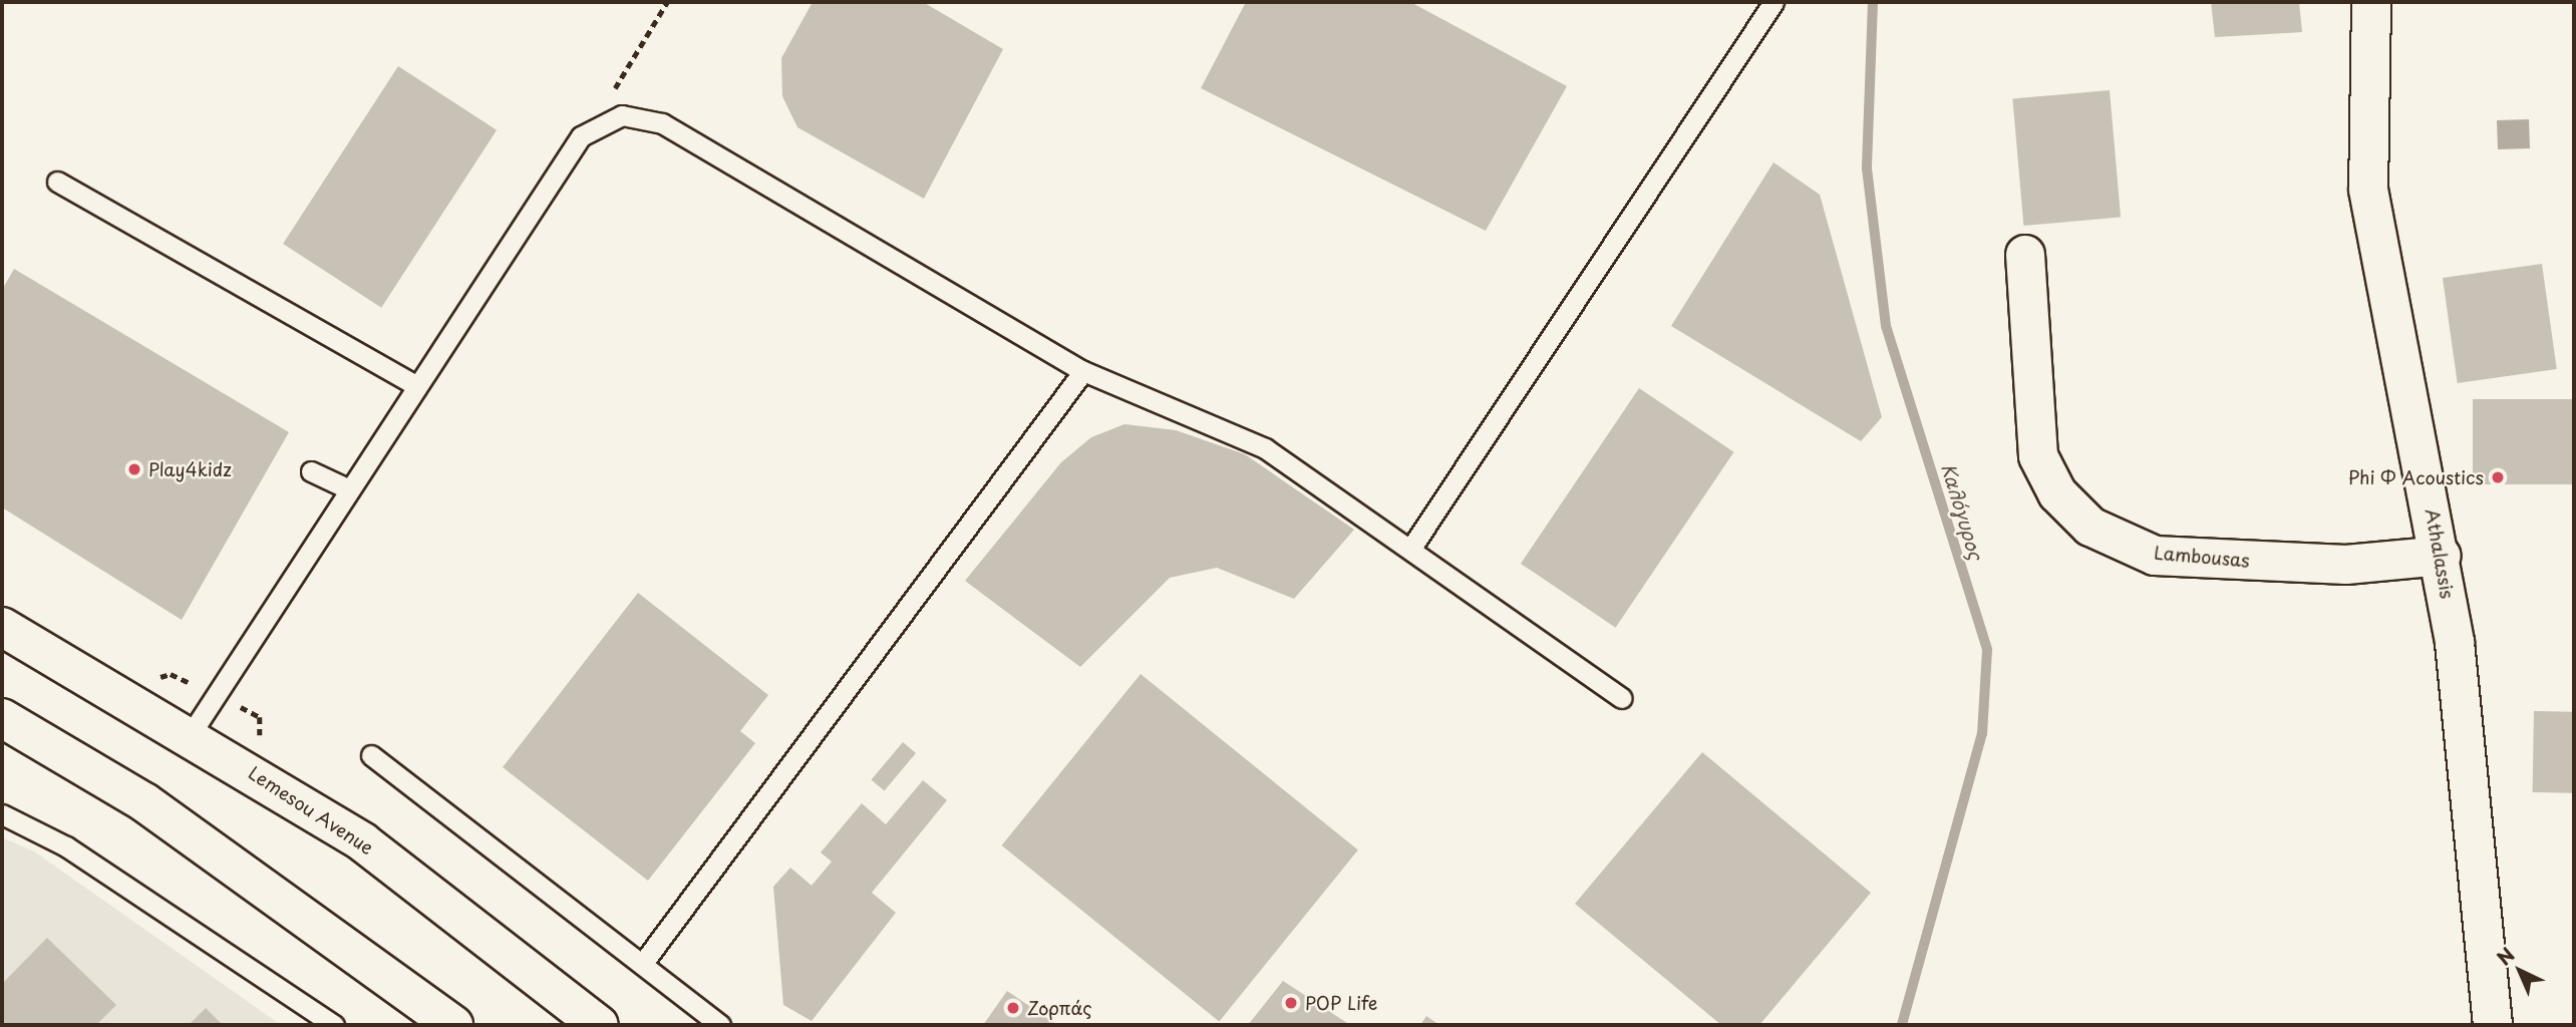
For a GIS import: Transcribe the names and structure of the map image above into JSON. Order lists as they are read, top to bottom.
{
  "streets": {
    "street": ["Athalassis", "Lambousas", "Lemesou Avenue"]
  },
  "crossings": [
    ["Athalassis", "Lambousas"]
  ],
  "water": ["Καλόγυρος"],
  "places": [
    "Play4kidz",
    "Phi Φ Acoustics",
    "POP Life",
    "Ζορπάς"
  ],
  "north": "top left"
}
